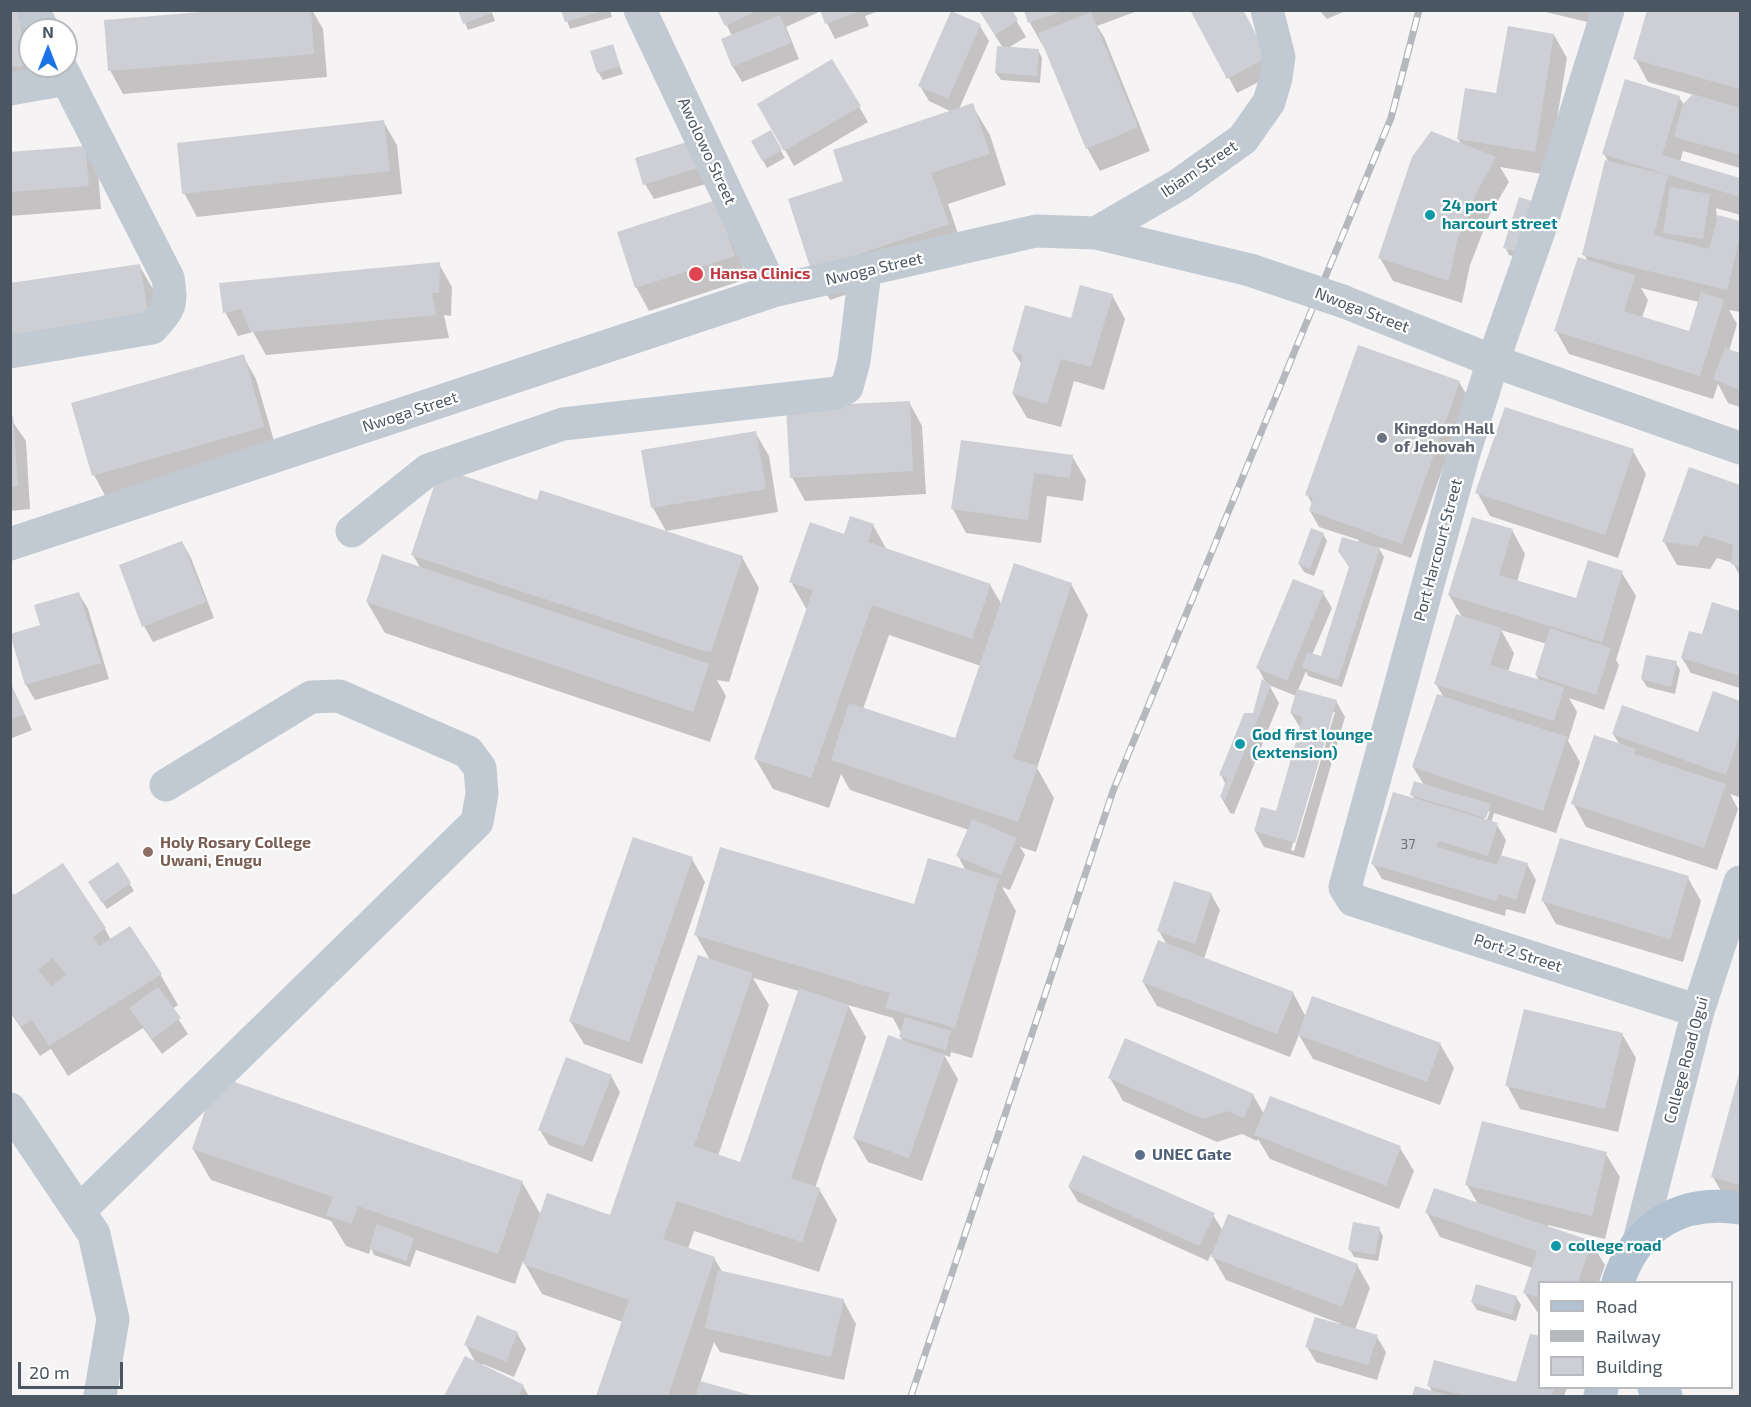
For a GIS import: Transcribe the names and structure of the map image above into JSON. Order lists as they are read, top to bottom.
{
  "streets": {
    "street": [
      "Awolowo Street",
      "Ibiam Street",
      "Nwoga Street",
      "Port Harcourt Street",
      "Port 2 Street",
      "College Road Ogui"
    ]
  },
  "crossings": [
    ["Awolowo Street", "Nwoga Street"],
    ["Ibiam Street", "Nwoga Street"],
    ["Nwoga Street", "Port Harcourt Street"],
    ["Port Harcourt Street", "Port 2 Street"],
    ["Port 2 Street", "College Road Ogui"]
  ],
  "places": [
    "24 port harcourt street",
    "Hansa Clinics",
    "Kingdom Hall of Jehovah",
    "God first lounge (extension)",
    "Holy Rosary College Uwani, Enugu",
    "UNEC Gate",
    "college road"
  ],
  "house_numbers": ["37"],
  "legend": ["Road", "Railway", "Building"],
  "scale_bar": "20 m",
  "north": "top"
}
